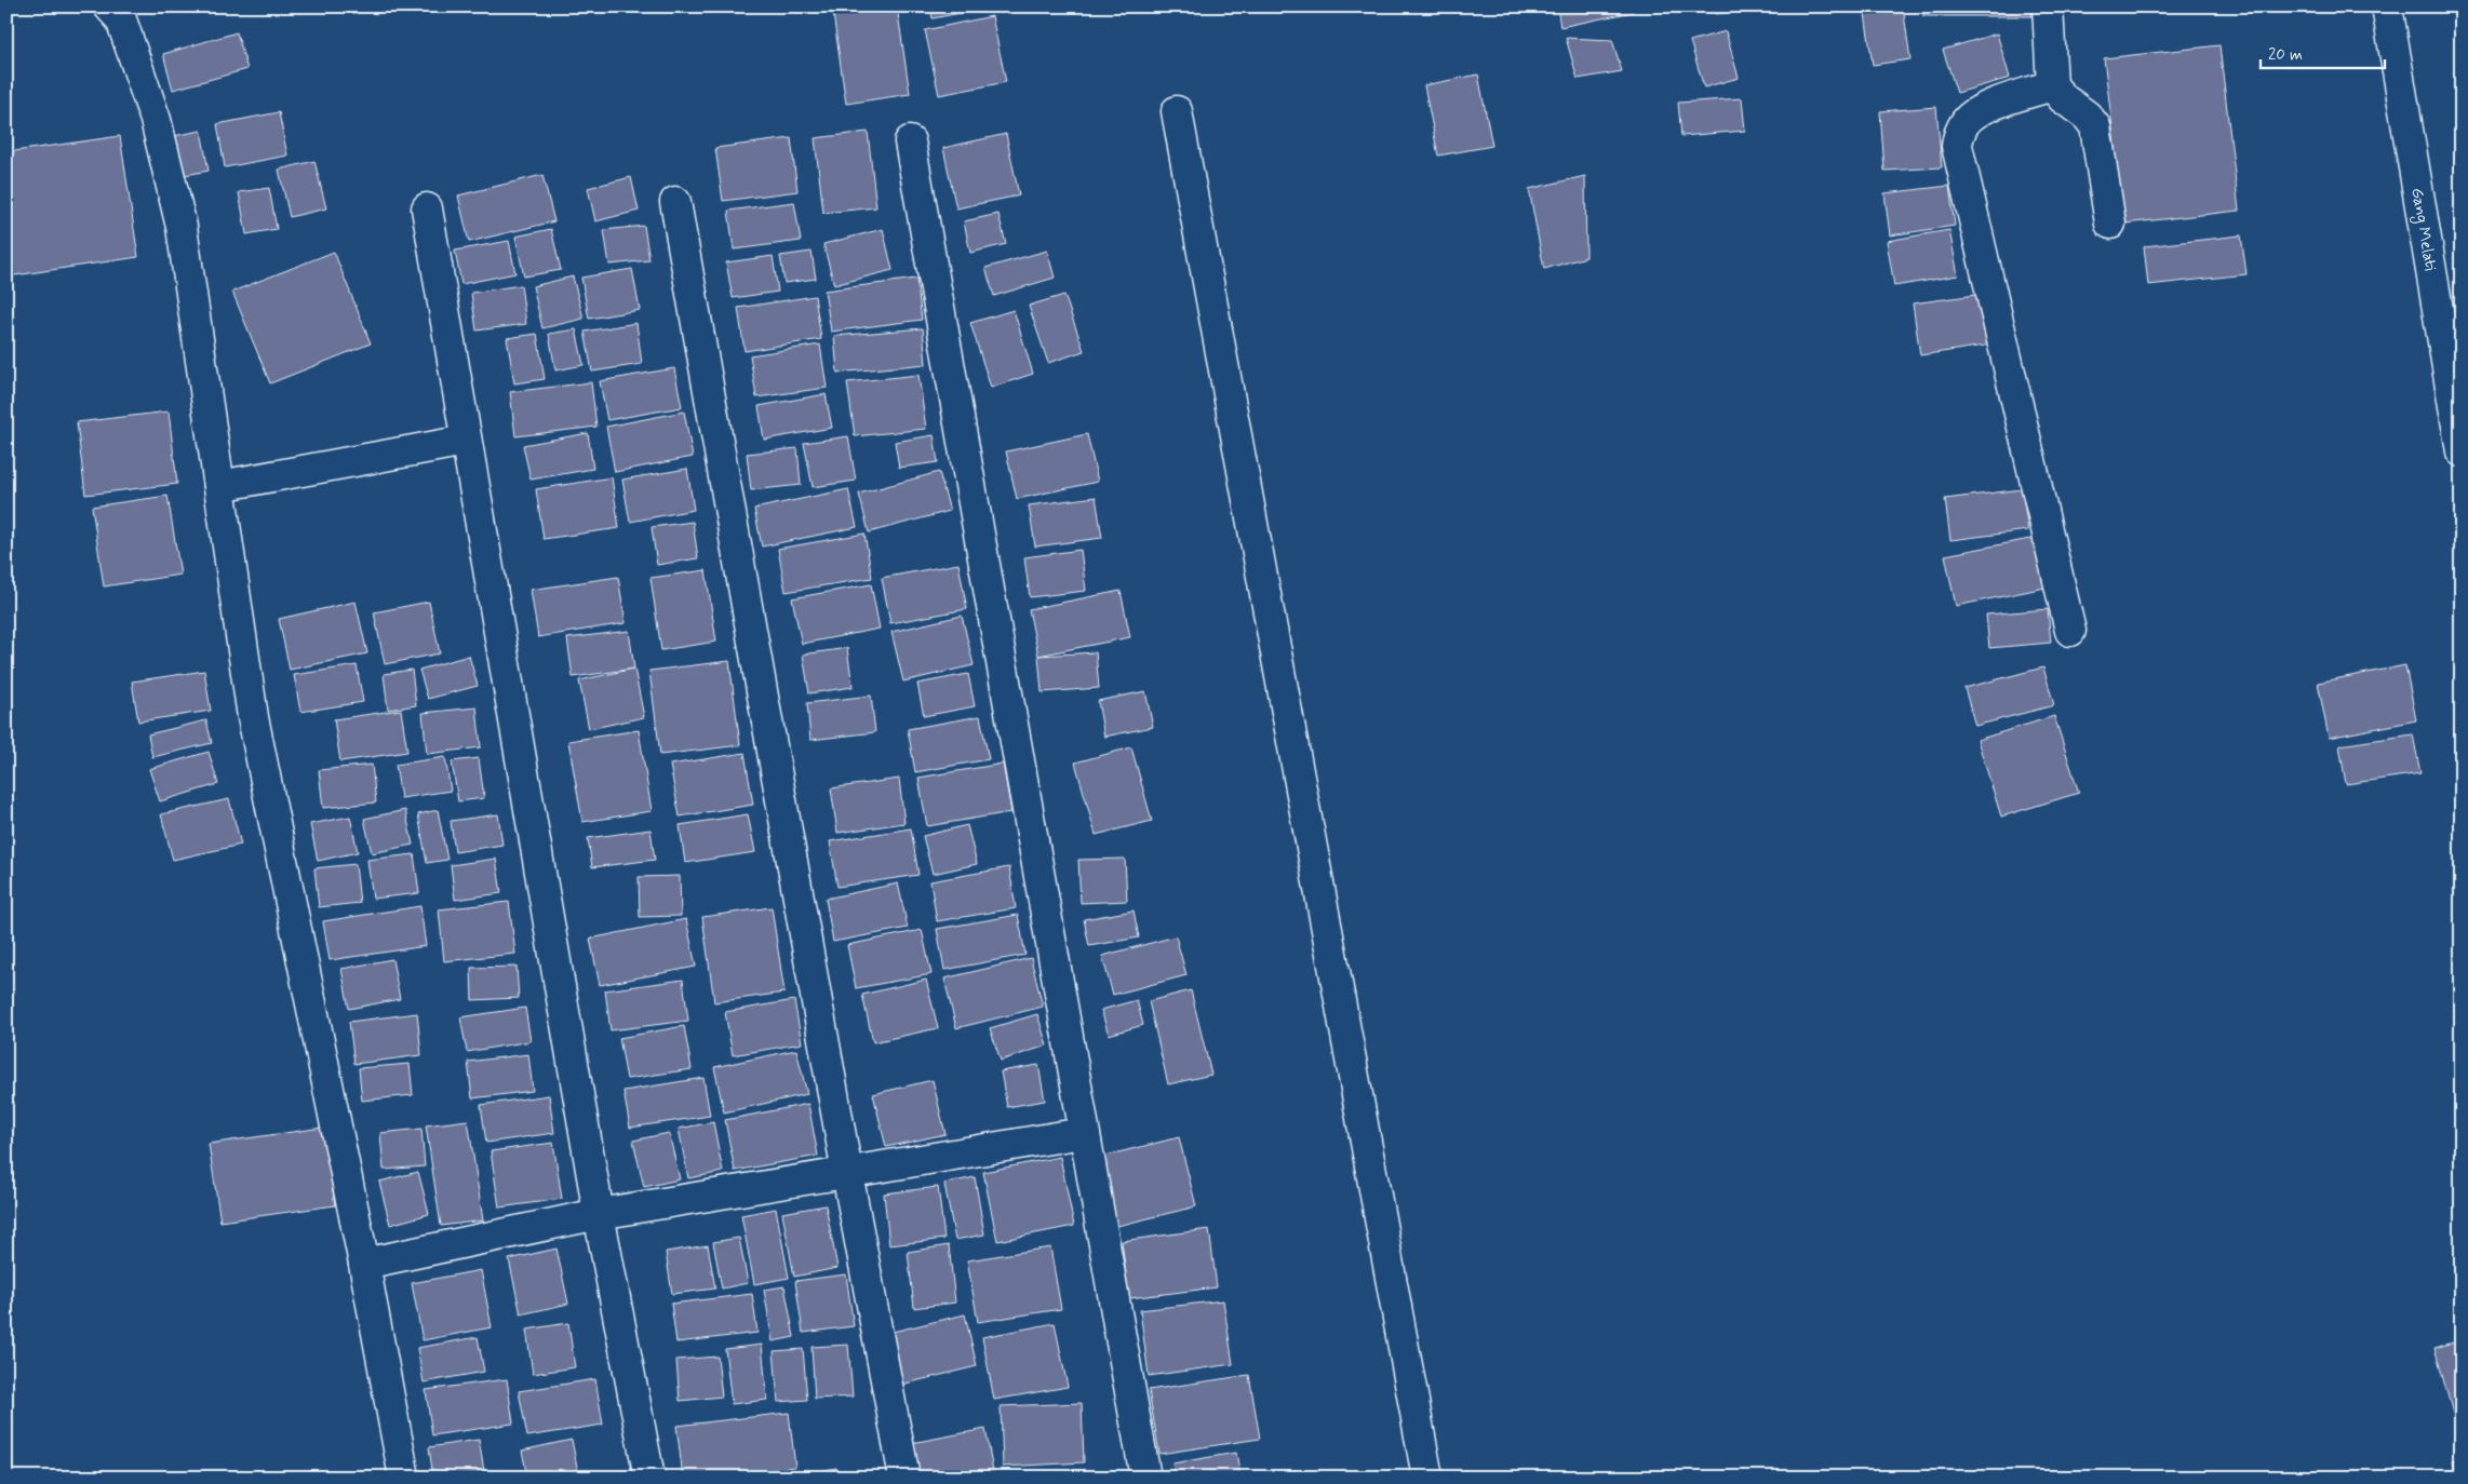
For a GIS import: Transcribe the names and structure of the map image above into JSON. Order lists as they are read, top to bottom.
{
  "streets": {
    "street": ["Gang Melati"]
  },
  "scale_bar": "20 m"
}
